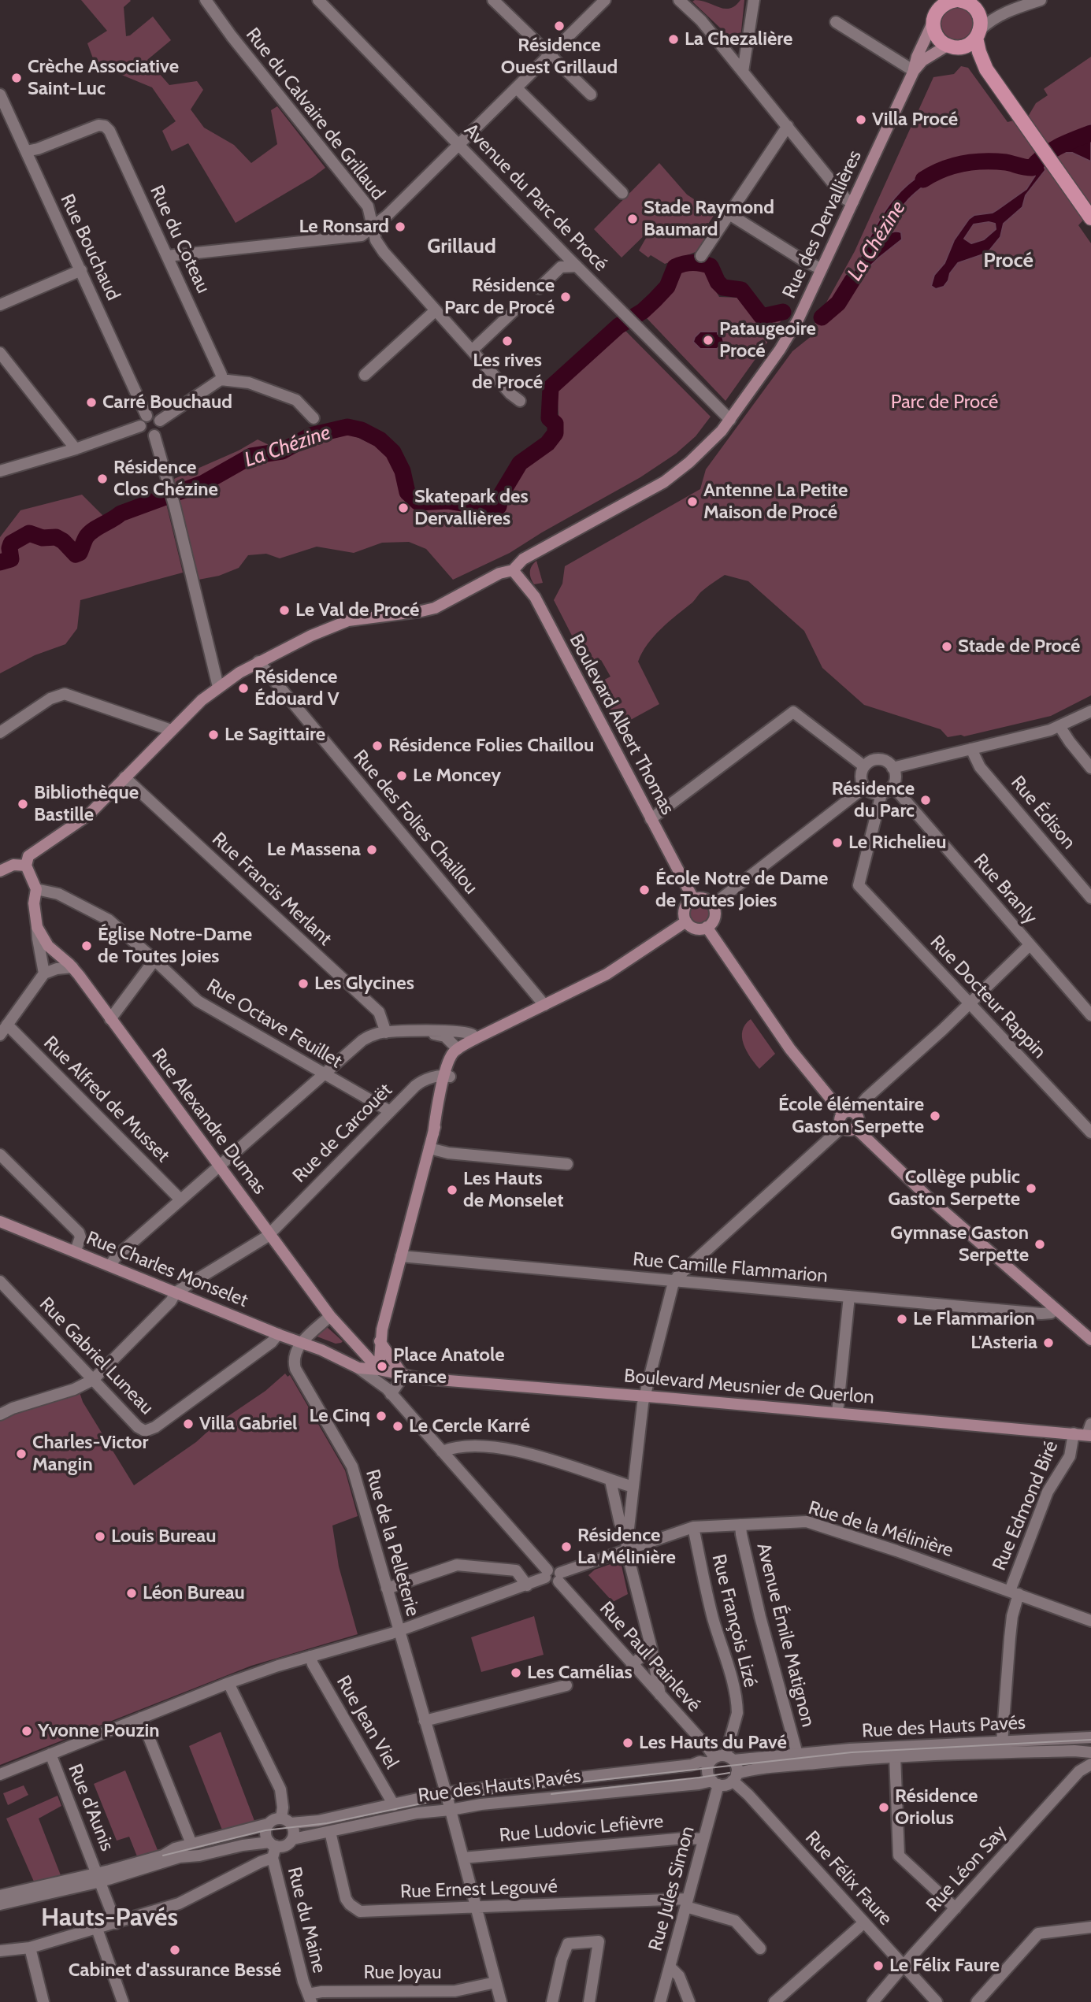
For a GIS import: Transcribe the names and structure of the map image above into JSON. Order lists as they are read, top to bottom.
{
  "streets": {
    "main road": [
      "Rue des Dervallières",
      "Boulevard Albert Thomas",
      "Rue Alexandre Dumas",
      "Rue Charles Monselet",
      "Boulevard Meusnier de Querlon"
    ],
    "street": [
      "Rue du Calvaire de Grillaud",
      "Avenue du Parc de Procé",
      "Rue du Coteau",
      "Rue Bouchaud",
      "Rue Édison",
      "Rue des Folies Chaillou",
      "Rue Francis Merlant",
      "Rue Branly",
      "Rue Docteur Rappin",
      "Rue Octave Feuillet",
      "Rue Alfred de Musset",
      "Rue de Carcouët",
      "Rue Camille Flammarion",
      "Rue Gabriel Luneau",
      "Rue Edmond Biré",
      "Rue de la Mélinière",
      "Rue de la Pelleterie",
      "Rue François Lizé",
      "Avenue Émile Matignon",
      "Rue Paul Painlevé",
      "Rue Jean Viel",
      "Rue des Hauts Pavés",
      "Rue d'Aunis",
      "Rue Ludovic Lefièvre",
      "Rue Léon Say",
      "Rue Félix Faure",
      "Rue Jules Simon",
      "Rue Ernest Legouvé",
      "Rue du Maine",
      "Rue Joyau"
    ]
  },
  "crossings": [
    ["Avenue du Parc de Procé", "Rue des Dervallières"],
    ["Rue des Dervallières", "Boulevard Albert Thomas"],
    ["Rue des Dervallières", "Rue des Folies Chaillou"],
    ["Rue des Dervallières", "Rue Francis Merlant"],
    ["Rue des Dervallières", "Rue Alexandre Dumas"],
    ["Rue du Coteau", "Rue Bouchaud"],
    ["Rue Branly", "Rue Docteur Rappin"],
    ["Rue Octave Feuillet", "Rue Alexandre Dumas"],
    ["Rue Octave Feuillet", "Rue de Carcouët"],
    ["Rue Alexandre Dumas", "Rue de Carcouët"],
    ["Rue Alexandre Dumas", "Rue Charles Monselet"],
    ["Rue de Carcouët", "Rue Charles Monselet"],
    ["Rue de Carcouët", "Rue Gabriel Luneau"],
    ["Rue Charles Monselet", "Rue Gabriel Luneau"],
    ["Rue Charles Monselet", "Rue de la Pelleterie"],
    ["Boulevard Meusnier de Querlon", "Rue Edmond Biré"],
    ["Rue Edmond Biré", "Rue de la Mélinière"],
    ["Rue Edmond Biré", "Rue des Hauts Pavés"],
    ["Rue de la Mélinière", "Rue François Lizé"],
    ["Rue de la Mélinière", "Avenue Émile Matignon"],
    ["Rue de la Mélinière", "Rue Paul Painlevé"],
    ["Rue de la Pelleterie", "Rue des Hauts Pavés"],
    ["Rue de la Pelleterie", "Rue Ludovic Lefièvre"],
    ["Rue de la Pelleterie", "Rue Ernest Legouvé"],
    ["Rue de la Pelleterie", "Rue Joyau"],
    ["Rue François Lizé", "Rue Paul Painlevé"],
    ["Rue François Lizé", "Rue des Hauts Pavés"],
    ["Rue François Lizé", "Rue Félix Faure"],
    ["Rue François Lizé", "Rue Jules Simon"],
    ["Avenue Émile Matignon", "Rue des Hauts Pavés"],
    ["Rue Paul Painlevé", "Rue des Hauts Pavés"],
    ["Rue Paul Painlevé", "Rue Félix Faure"],
    ["Rue Paul Painlevé", "Rue Jules Simon"],
    ["Rue Jean Viel", "Rue des Hauts Pavés"],
    ["Rue des Hauts Pavés", "Rue Félix Faure"],
    ["Rue des Hauts Pavés", "Rue Jules Simon"],
    ["Rue des Hauts Pavés", "Rue Ernest Legouvé"],
    ["Rue des Hauts Pavés", "Rue du Maine"],
    ["Rue Ludovic Lefièvre", "Rue Jules Simon"],
    ["Rue Léon Say", "Rue Félix Faure"],
    ["Rue Félix Faure", "Rue Jules Simon"],
    ["Rue Jules Simon", "Rue Ernest Legouvé"],
    ["Rue du Maine", "Rue Joyau"]
  ],
  "districts": ["Grillaud", "Procé", "Hauts-Pavés"],
  "water": ["La Chézine"],
  "parks": ["Parc de Procé"],
  "places": [
    "Résidence Ouest Grillaud",
    "La Chezalière",
    "Crèche Associative Saint-Luc",
    "Villa Procé",
    "Stade Raymond Baumard",
    "Le Ronsard",
    "Résidence Parc de Procé",
    "Pataugeoire Procé",
    "Les rives de Procé",
    "Carré Bouchaud",
    "Résidence Clos Chézine",
    "Antenne La Petite Maison de Procé",
    "Skatepark des Dervallières",
    "Le Val de Procé",
    "Stade de Procé",
    "Résidence Édouard V",
    "Le Sagittaire",
    "Résidence Folies Chaillou",
    "Le Moncey",
    "Résidence du Parc",
    "Bibliothèque Bastille",
    "Le Richelieu",
    "Le Massena",
    "École Notre de Dame de Toutes Joies",
    "Église Notre-Dame de Toutes Joies",
    "Les Glycines",
    "École élémentaire Gaston Serpette",
    "Collège public Gaston Serpette",
    "Les Hauts de Monselet",
    "Gymnase Gaston Serpette",
    "Le Flammarion",
    "L'Asteria",
    "Place Anatole France",
    "Le Cinq",
    "Villa Gabriel",
    "Le Cercle Karré",
    "Charles-Victor Mangin",
    "Louis Bureau",
    "Résidence La Mélinière",
    "Léon Bureau",
    "Les Camélias",
    "Yvonne Pouzin",
    "Les Hauts du Pavé",
    "Résidence Oriolus",
    "Cabinet d'assurance Bessé",
    "Le Félix Faure"
  ]
}
